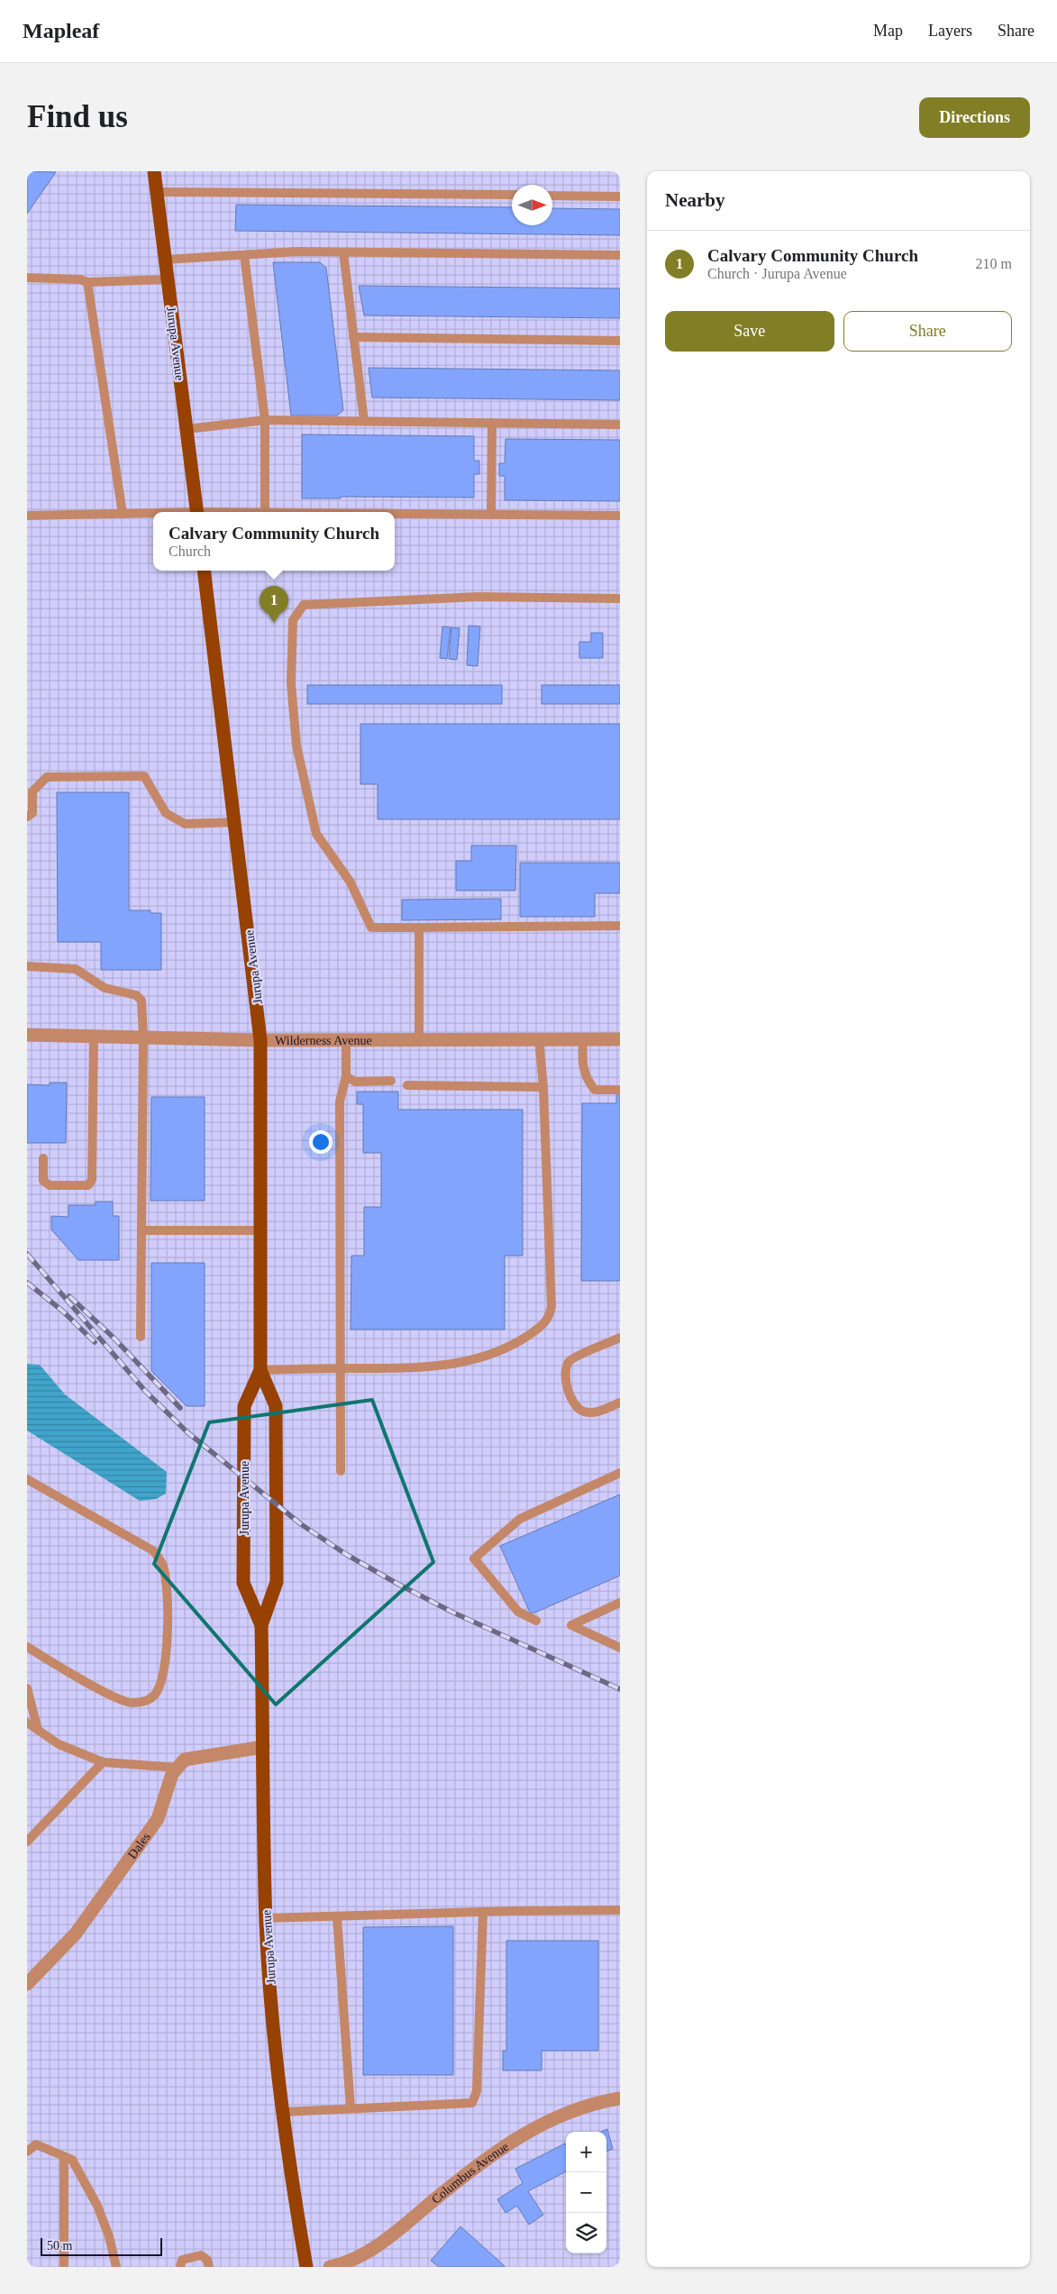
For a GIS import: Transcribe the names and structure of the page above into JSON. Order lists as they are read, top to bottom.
{
  "streets": {
    "main road": ["Jurupa Avenue"],
    "street": ["Wilderness Avenue", "Dales", "Columbus Avenue"]
  },
  "crossings": [
    ["Jurupa Avenue", "Wilderness Avenue"]
  ],
  "scale_bar": "50 m",
  "north": "right",
  "page": {
    "header": "Mapleaf",
    "nav": ["Map", "Layers", "Share"],
    "buttons": [
      "Directions",
      ["Save", "Share"]
    ],
    "title": "Find us",
    "heading": "Nearby",
    "list": [
      {
        "mark": "1",
        "name": "Calvary Community Church",
        "note": "Church · Jurupa Avenue",
        "value": "210 m"
      }
    ],
    "popup": ["Calvary Community Church", "Church"],
    "pins": "1",
    "map_buttons": ["+", "−"],
    "scale": "50 m"
  }
}
